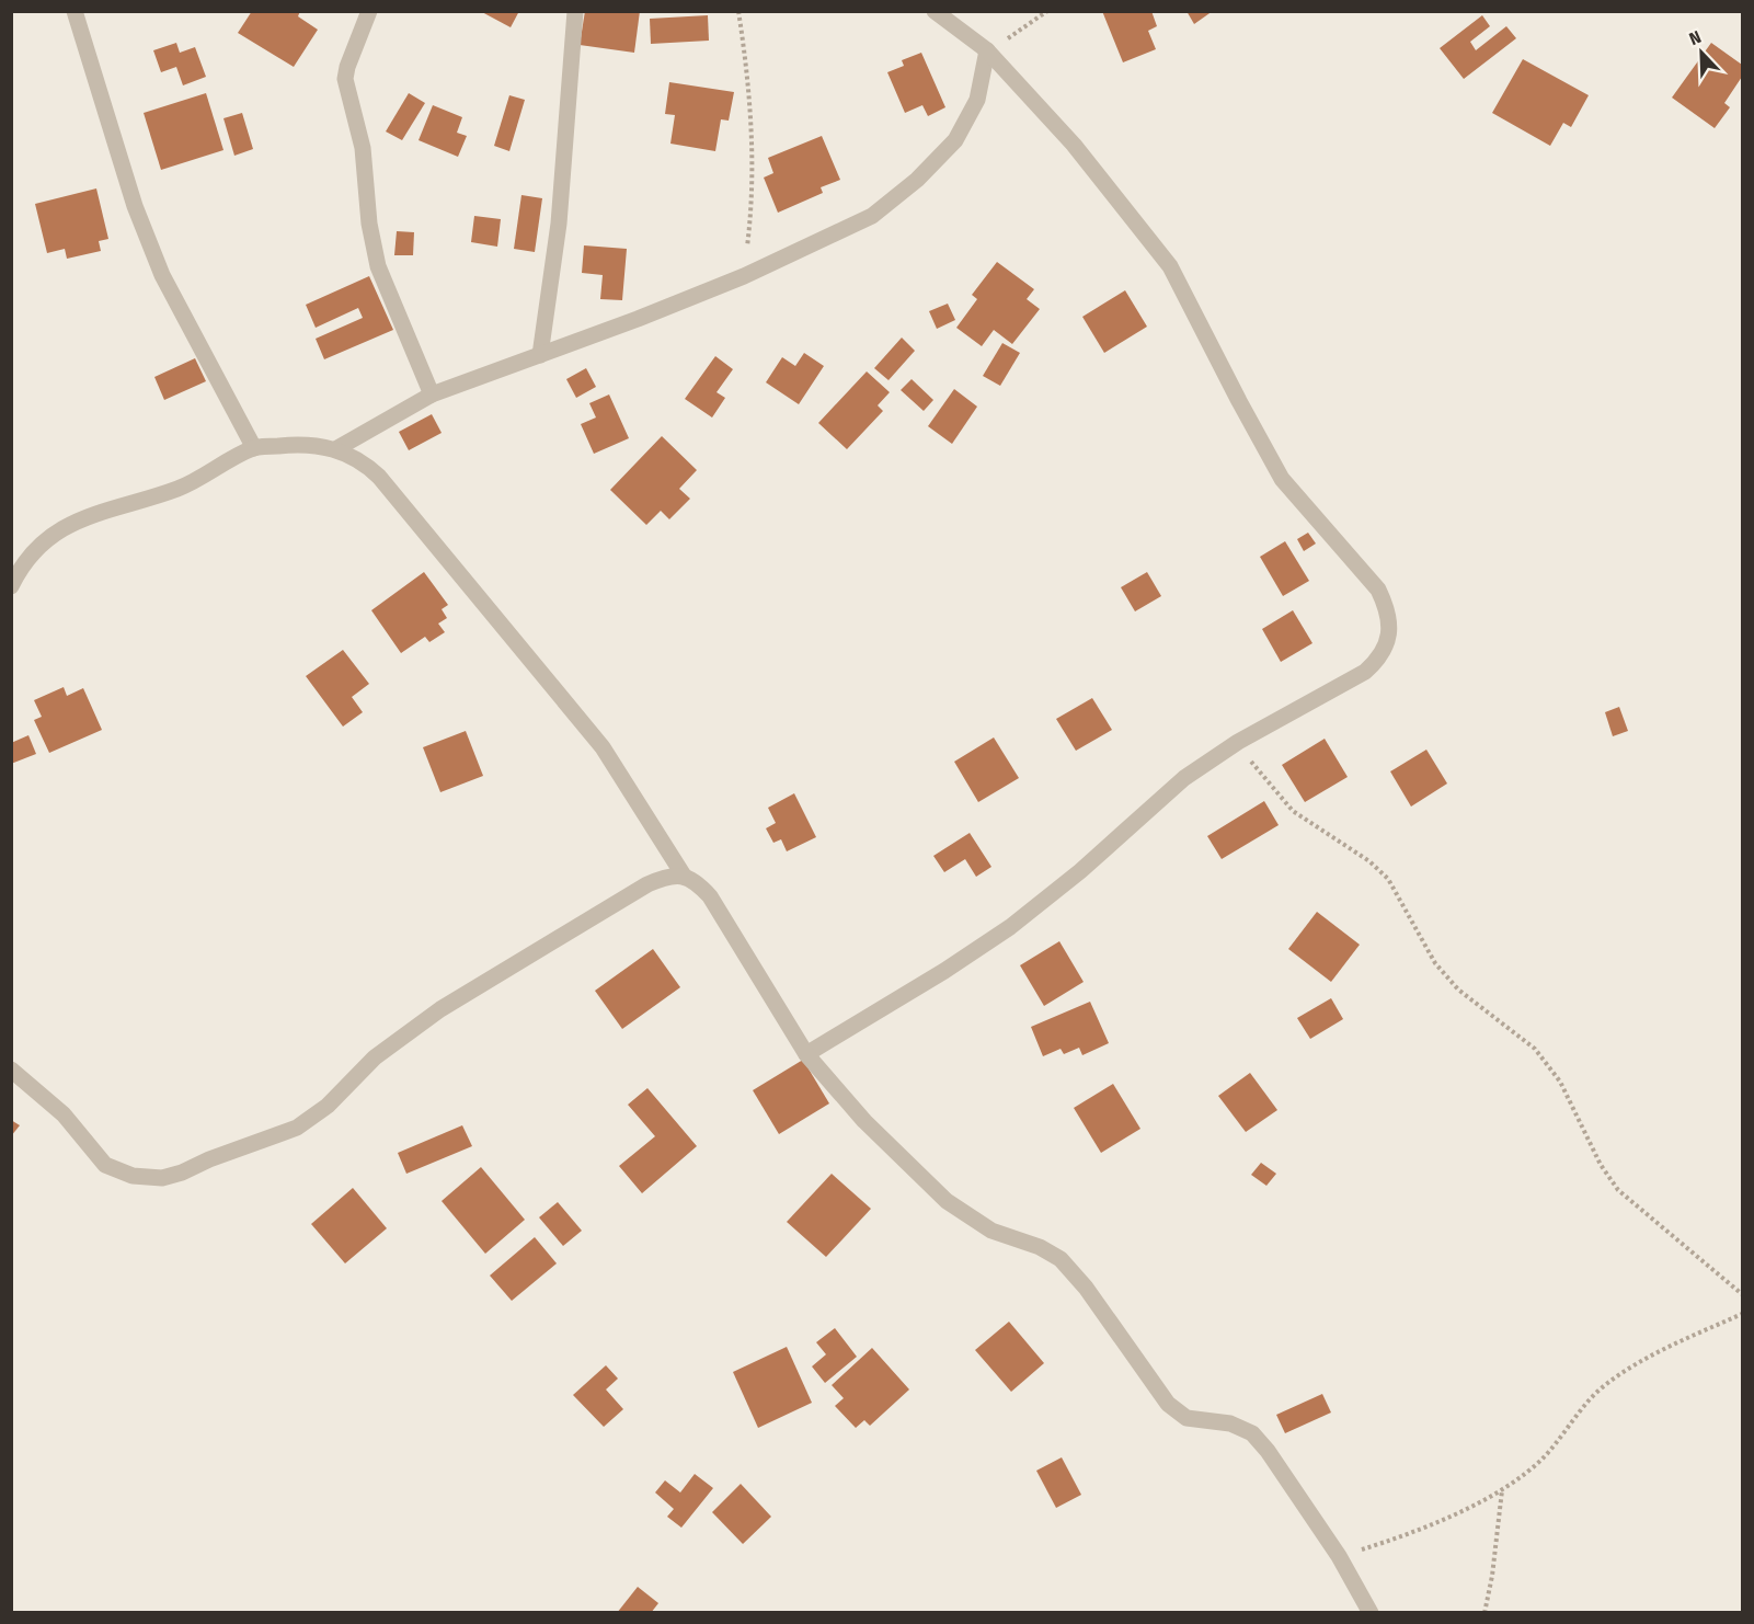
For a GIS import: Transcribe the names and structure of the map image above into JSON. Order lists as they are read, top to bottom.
{
  "north": "top left"
}
